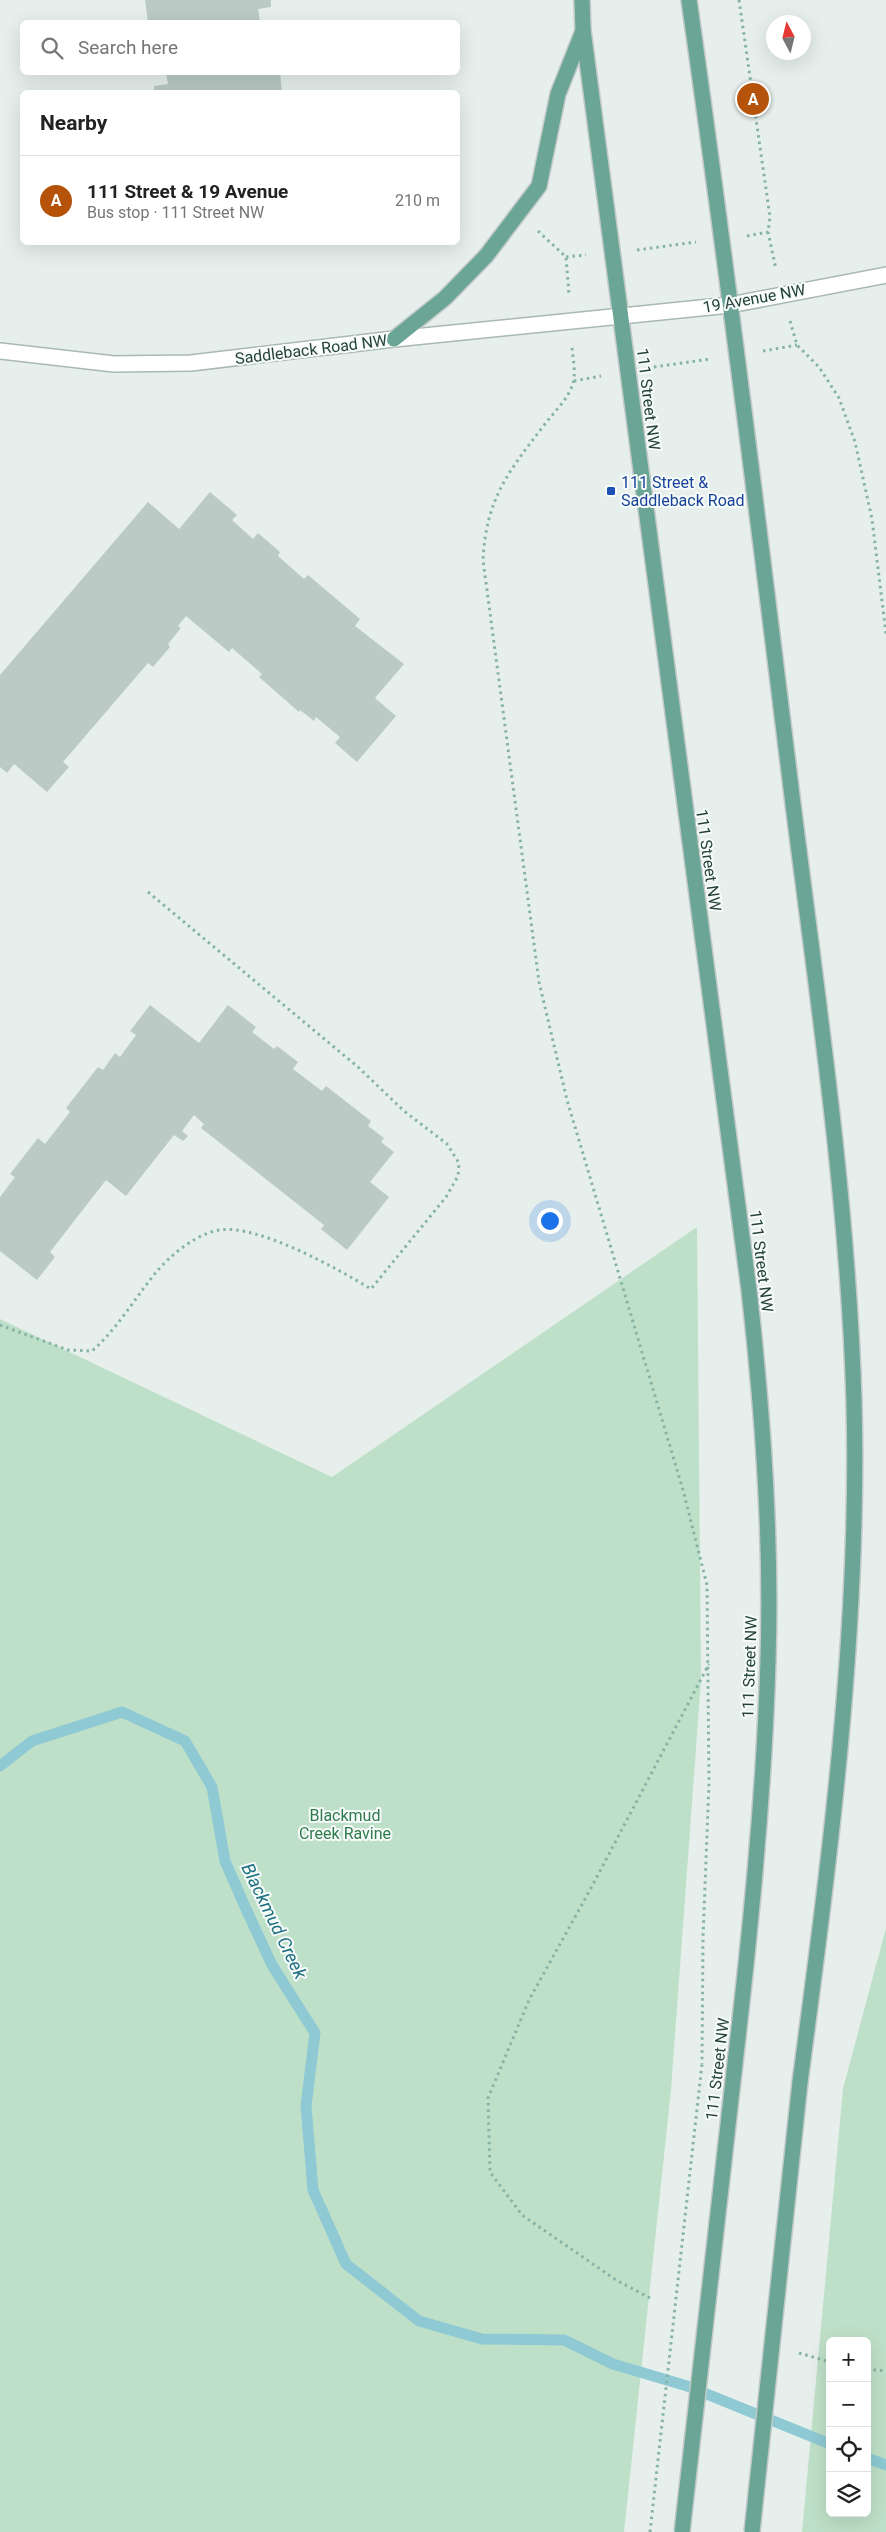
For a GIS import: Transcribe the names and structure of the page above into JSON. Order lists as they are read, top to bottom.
{
  "streets": {
    "main road": ["111 Street NW"],
    "street": ["19 Avenue NW", "Saddleback Road NW"]
  },
  "crossings": [
    ["19 Avenue NW", "Saddleback Road NW"],
    ["19 Avenue NW", "111 Street NW"],
    ["Saddleback Road NW", "111 Street NW"]
  ],
  "water": ["Blackmud Creek"],
  "parks": ["Blackmud Creek Ravine"],
  "places": {
    "transit": ["111 Street & Saddleback Road"]
  },
  "north": "top",
  "page": {
    "search": "Search here",
    "pins": "A",
    "heading": "Nearby",
    "list": [
      {
        "mark": "A",
        "name": "111 Street & 19 Avenue",
        "note": "Bus stop · 111 Street NW",
        "value": "210 m"
      }
    ],
    "map_buttons": ["+", "−"]
  }
}
